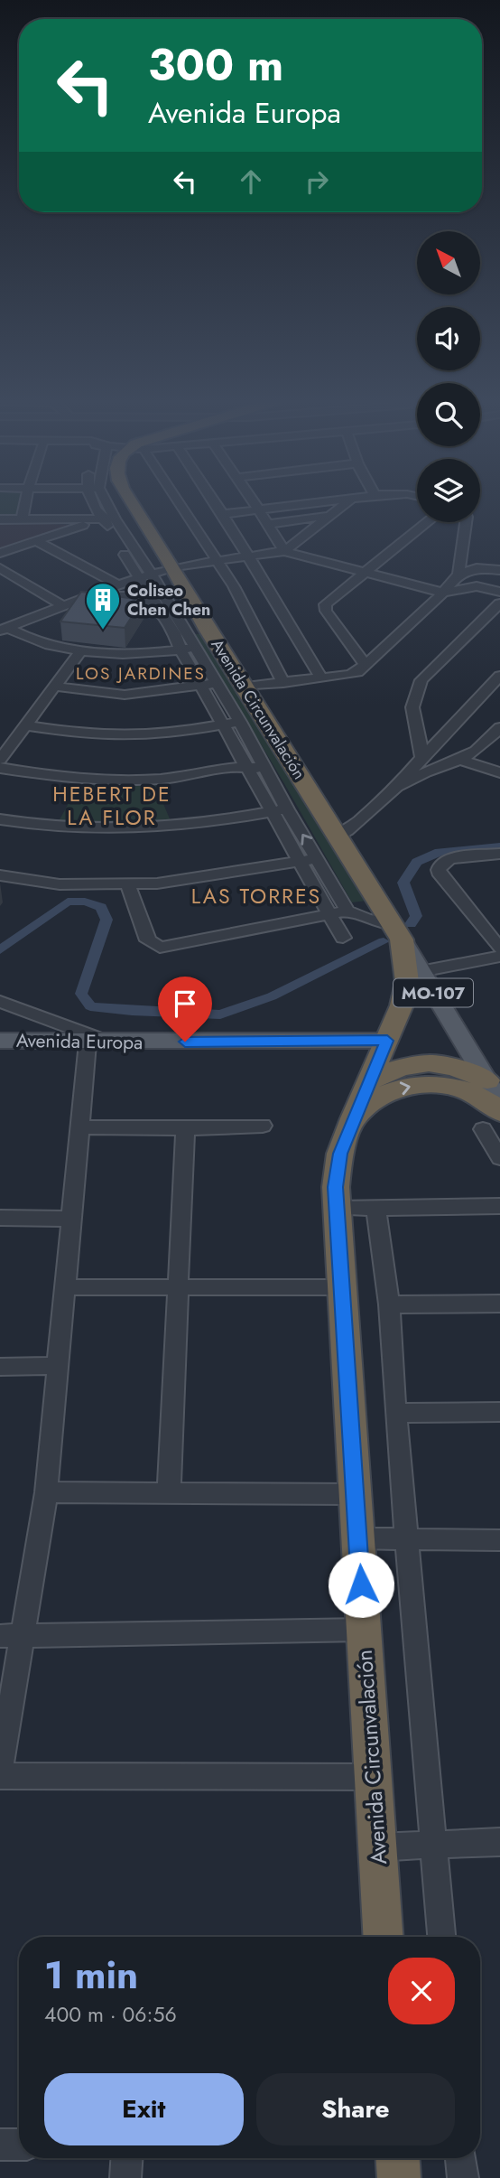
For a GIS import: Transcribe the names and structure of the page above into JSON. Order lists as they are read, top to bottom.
{
  "streets": {
    "highway": ["Avenida Circunvalación"],
    "main road": ["MO-107", "Avenida Europa"]
  },
  "crossings": [
    ["Avenida Circunvalación", "MO-107"],
    ["Avenida Circunvalación", "Avenida Europa"]
  ],
  "districts": ["LOS JARDINES", "HEBERT DE LA FLOR", "LAS TORRES"],
  "places": {
    "building": ["Coliseo Chen Chen"]
  },
  "north": "top left",
  "page": {
    "turn": ["300 m", "Avenida Europa"],
    "heading": ["1 min", "400 m · 06:56"],
    "buttons": ["Exit", "Share"]
  }
}
